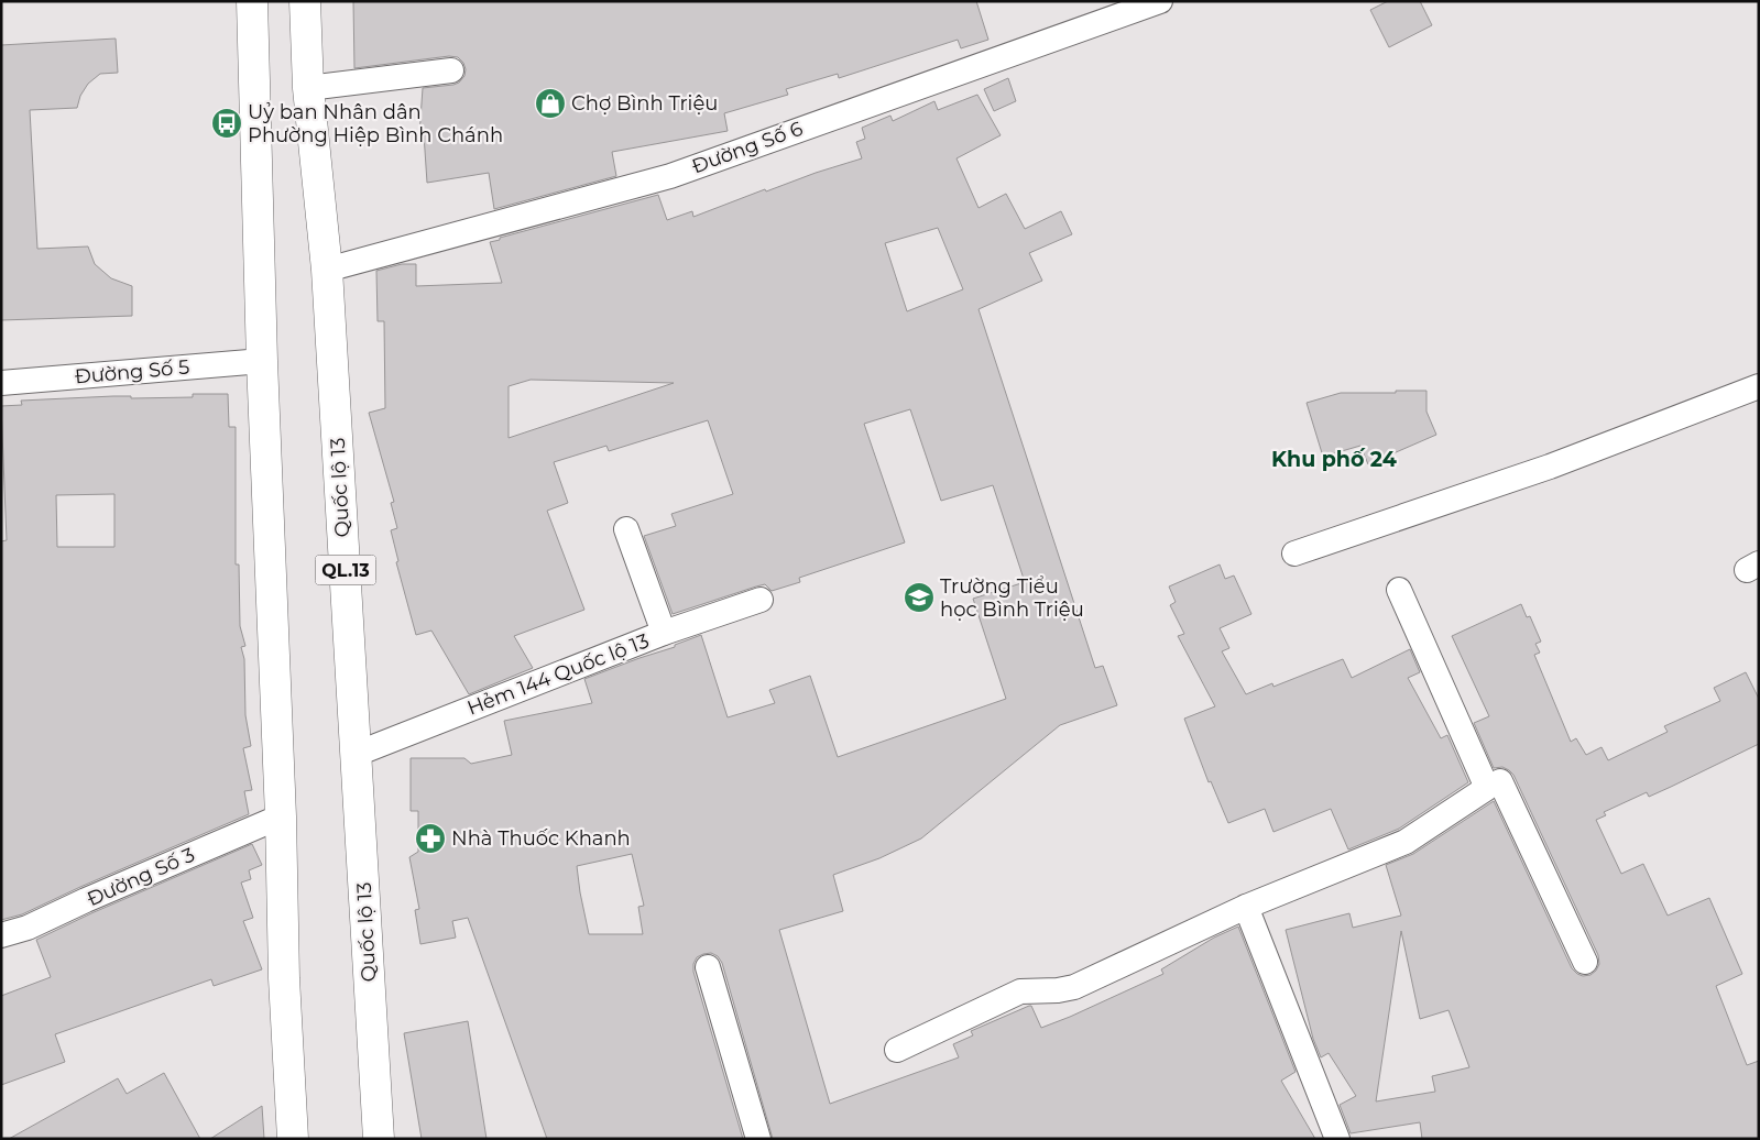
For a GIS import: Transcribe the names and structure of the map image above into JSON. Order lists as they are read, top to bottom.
{
  "streets": {
    "highway": ["Quốc lộ 13", "QL.13"],
    "street": [
      "Đường Số 6",
      "Đường Số 5",
      "Hẻm 144 Quốc lộ 13",
      "Đường Số 3"
    ]
  },
  "crossings": [
    ["Đường Số 6", "Quốc lộ 13"],
    ["Quốc lộ 13", "Hẻm 144 Quốc lộ 13"]
  ],
  "districts": ["Khu phố 24"],
  "places": {
    "shop": ["Chợ Bình Triệu"],
    "bus stop": ["Uỷ ban Nhân dân Phường Hiệp Bình Chánh"],
    "school or university": ["Trường Tiểu học Bình Triệu"],
    "pharmacy": ["Nhà Thuốc Khanh"]
  }
}
